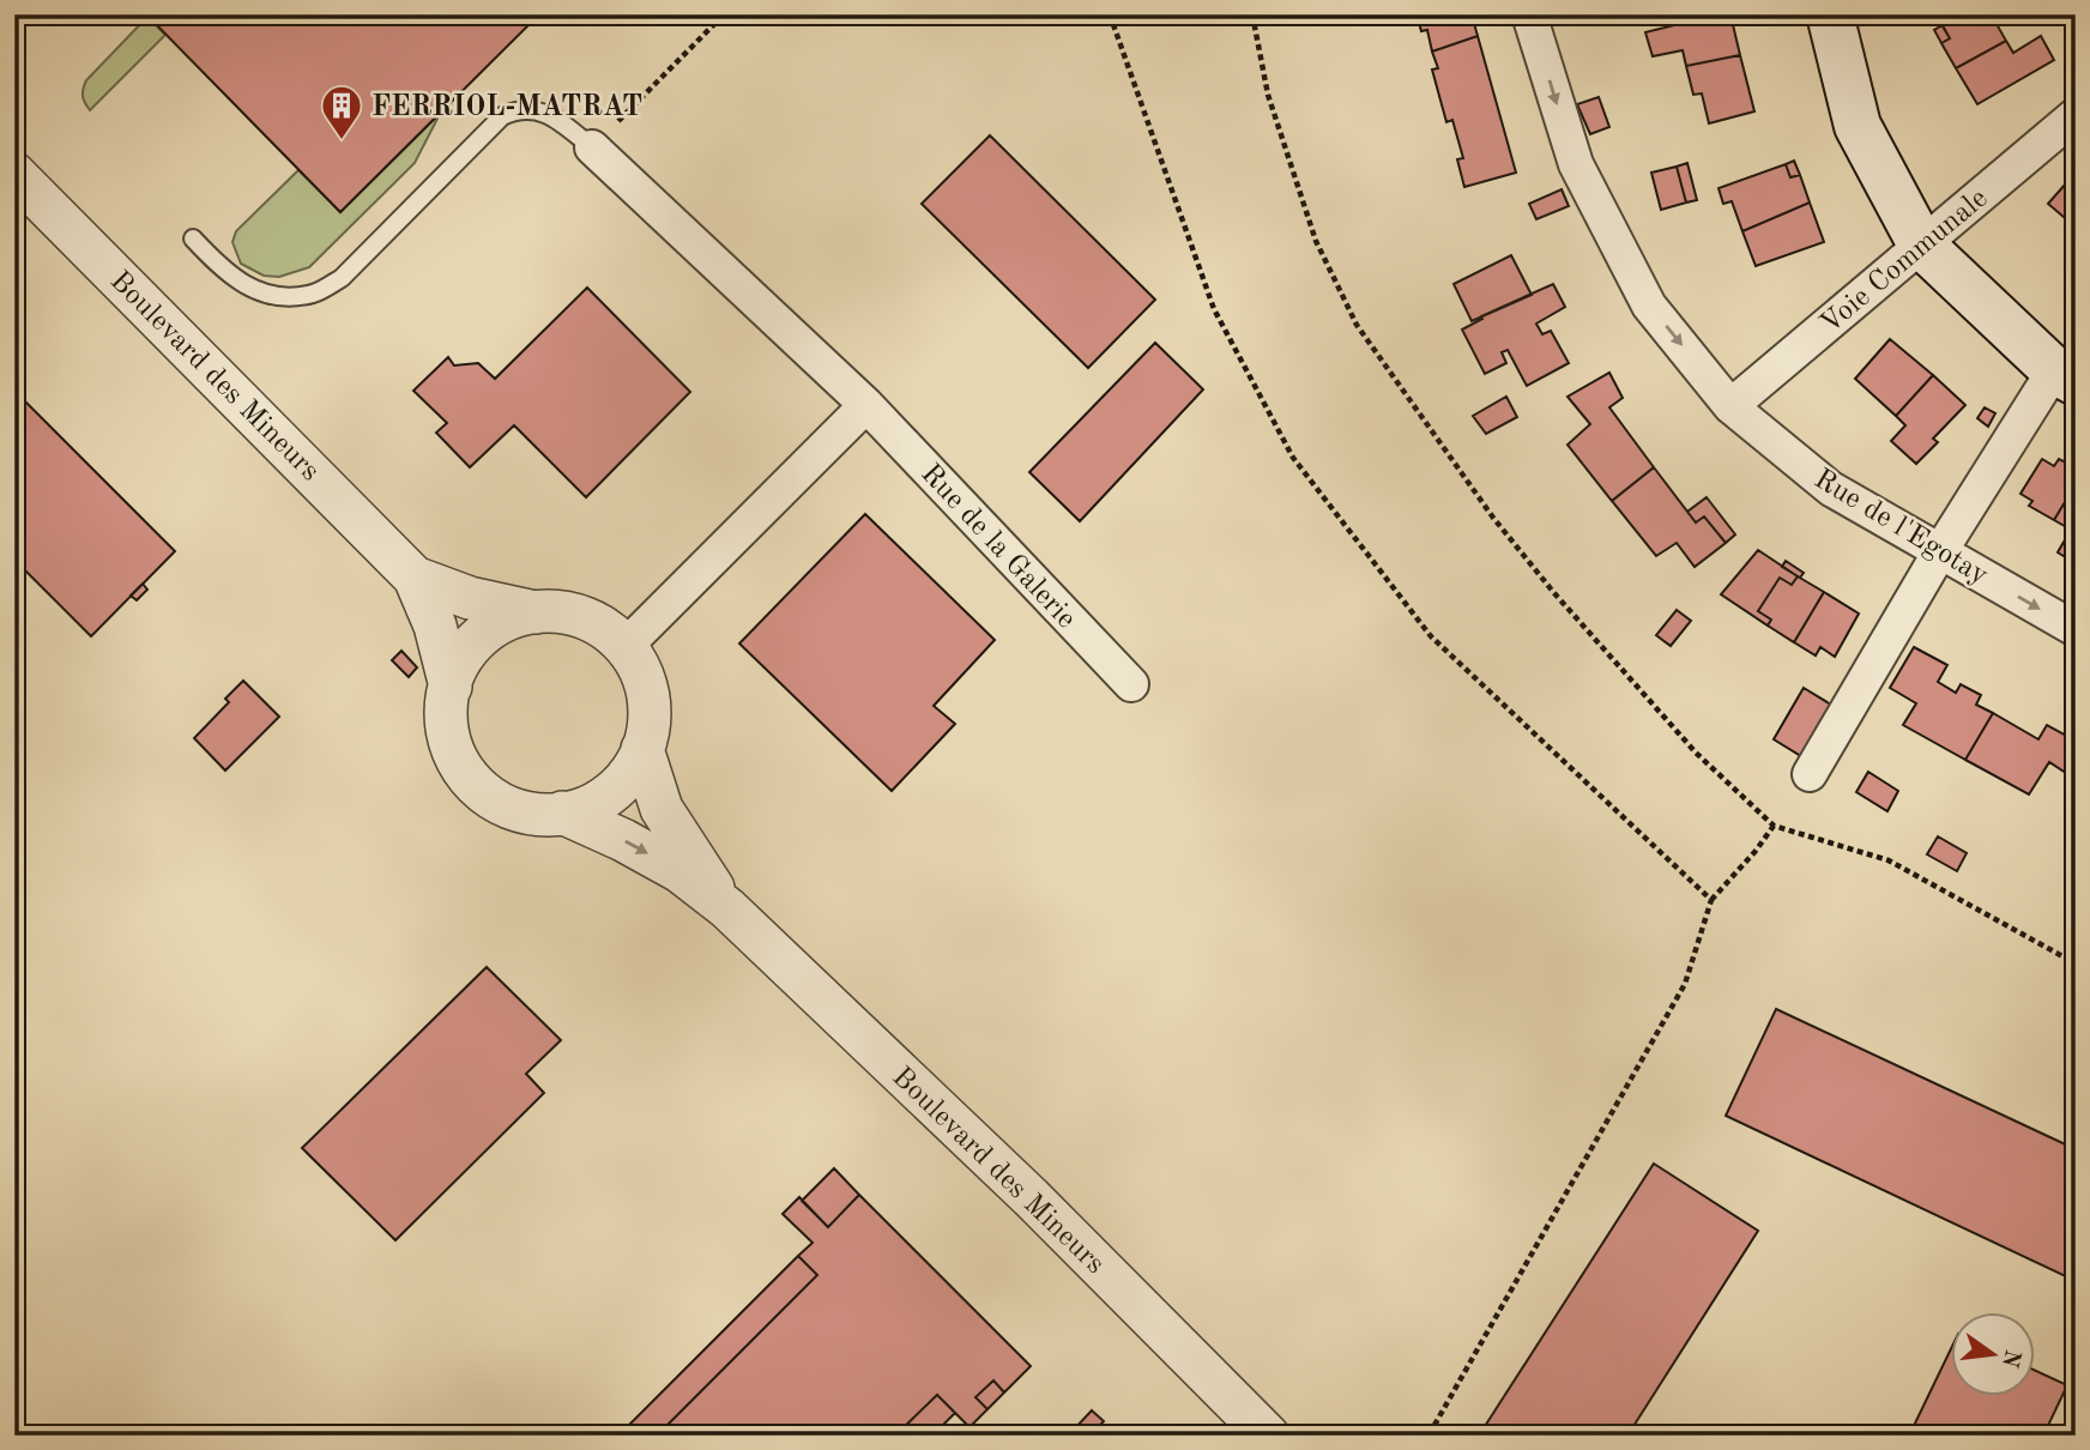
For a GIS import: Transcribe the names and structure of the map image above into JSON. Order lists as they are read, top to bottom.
{
  "streets": {
    "street": [
      "Voie Communale",
      "Boulevard des Mineurs",
      "Rue de l'Egotay",
      "Rue de la Galerie"
    ]
  },
  "crossings": [
    ["Voie Communale", "Rue de l'Egotay"]
  ],
  "one_way": ["Rue de l'Egotay"],
  "places": {
    "building": ["FERRIOL-MATRAT"]
  },
  "north": "right"
}
